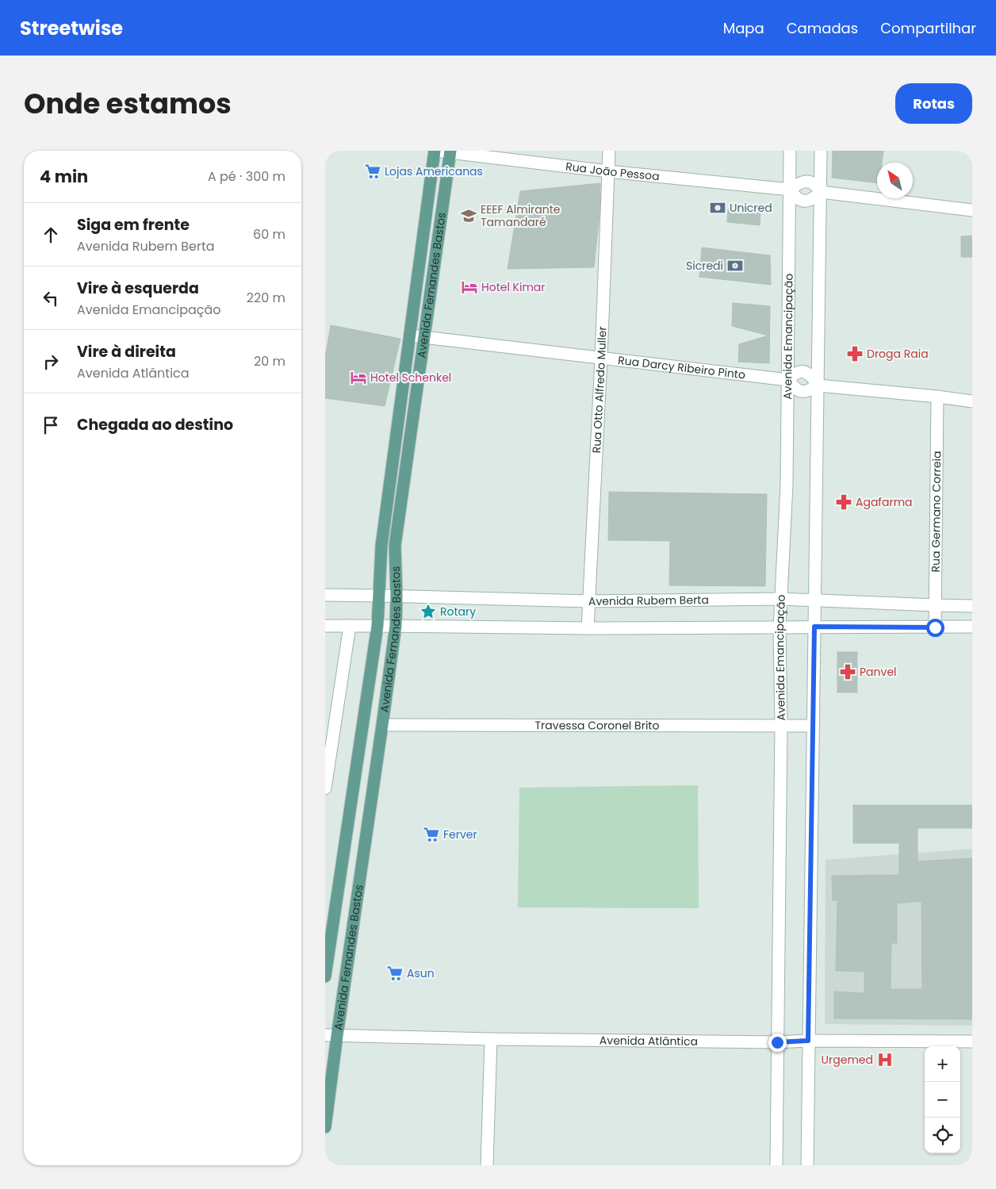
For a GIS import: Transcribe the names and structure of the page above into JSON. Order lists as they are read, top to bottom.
{
  "streets": {
    "main road": ["Avenida Fernandes Bastos"],
    "street": [
      "Rua João Pessoa",
      "Avenida Emancipação",
      "Rua Darcy Ribeiro Pinto",
      "Rua Otto Alfredo Muller",
      "Rua Germano Correia",
      "Avenida Rubem Berta",
      "Travessa Coronel Brito",
      "Avenida Atlântica"
    ]
  },
  "crossings": [
    ["Rua João Pessoa", "Avenida Fernandes Bastos"],
    ["Rua João Pessoa", "Avenida Emancipação"],
    ["Rua João Pessoa", "Rua Otto Alfredo Muller"],
    ["Avenida Fernandes Bastos", "Rua Darcy Ribeiro Pinto"],
    ["Avenida Fernandes Bastos", "Avenida Rubem Berta"],
    ["Avenida Fernandes Bastos", "Travessa Coronel Brito"],
    ["Avenida Fernandes Bastos", "Avenida Atlântica"],
    ["Avenida Emancipação", "Rua Darcy Ribeiro Pinto"],
    ["Avenida Emancipação", "Avenida Rubem Berta"],
    ["Avenida Emancipação", "Travessa Coronel Brito"],
    ["Avenida Emancipação", "Avenida Atlântica"],
    ["Rua Darcy Ribeiro Pinto", "Rua Otto Alfredo Muller"],
    ["Rua Otto Alfredo Muller", "Avenida Rubem Berta"],
    ["Rua Germano Correia", "Avenida Rubem Berta"]
  ],
  "places": {
    "supermarket": ["Lojas Americanas", "Ferver", "Asun"],
    "bank": ["Unicred", "Sicredi"],
    "school or university": ["EEEF Almirante Tamandaré"],
    "hotel": ["Hotel Kimar", "Hotel Schenkel"],
    "pharmacy": ["Droga Raia", "Agafarma", "Panvel"],
    "place": ["Rotary"],
    "hospital": ["Urgemed"]
  },
  "north": "top left",
  "page": {
    "header": "Streetwise",
    "nav": ["Mapa", "Camadas", "Compartilhar"],
    "title": "Onde estamos",
    "buttons": "Rotas",
    "heading": ["4 min", "A pé · 300 m"],
    "list": [
      ["Siga em frente", "Avenida Rubem Berta", "60 m"],
      ["Vire à esquerda", "Avenida Emancipação", "220 m"],
      ["Vire à direita", "Avenida Atlântica", "20 m"],
      "Chegada ao destino"
    ],
    "map_buttons": ["+", "−"]
  }
}
